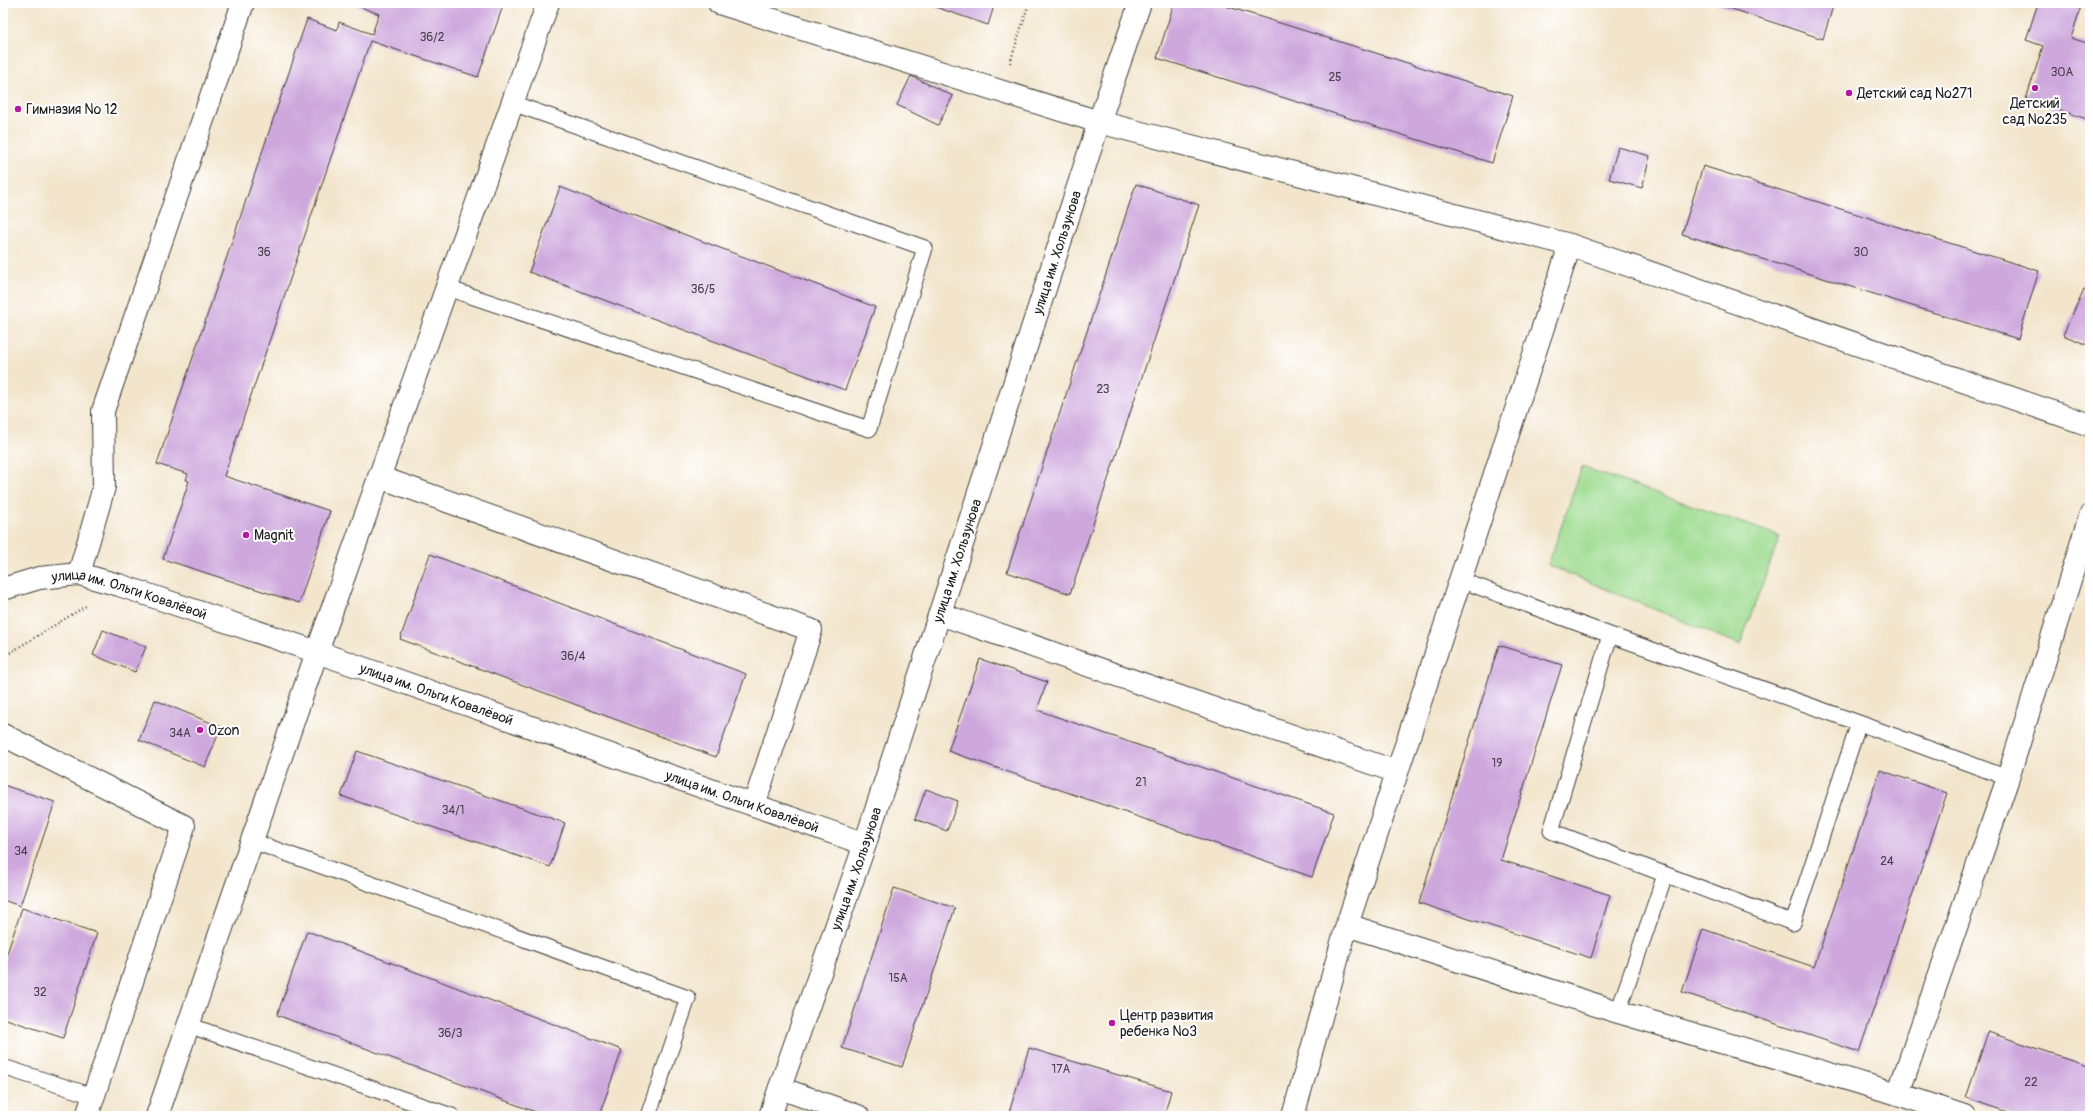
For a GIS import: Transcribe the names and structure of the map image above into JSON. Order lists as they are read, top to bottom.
{
  "streets": {
    "street": ["улица им. Хользунова", "улица им. Ольги Ковалёвой"]
  },
  "crossings": [
    ["улица им. Хользунова", "улица им. Ольги Ковалёвой"]
  ],
  "places": [
    "Детский сад №235",
    "Детский сад №271",
    "Гимназия № 12",
    "Magnit",
    "Ozon",
    "Центр развития ребенка №3"
  ],
  "house_numbers": [
    "36/2",
    "30А",
    "25",
    "36",
    "30",
    "36/5",
    "23",
    "36/4",
    "34А",
    "19",
    "21",
    "34/1",
    "34",
    "24",
    "15А",
    "32",
    "36/3",
    "17А",
    "22"
  ]
}
